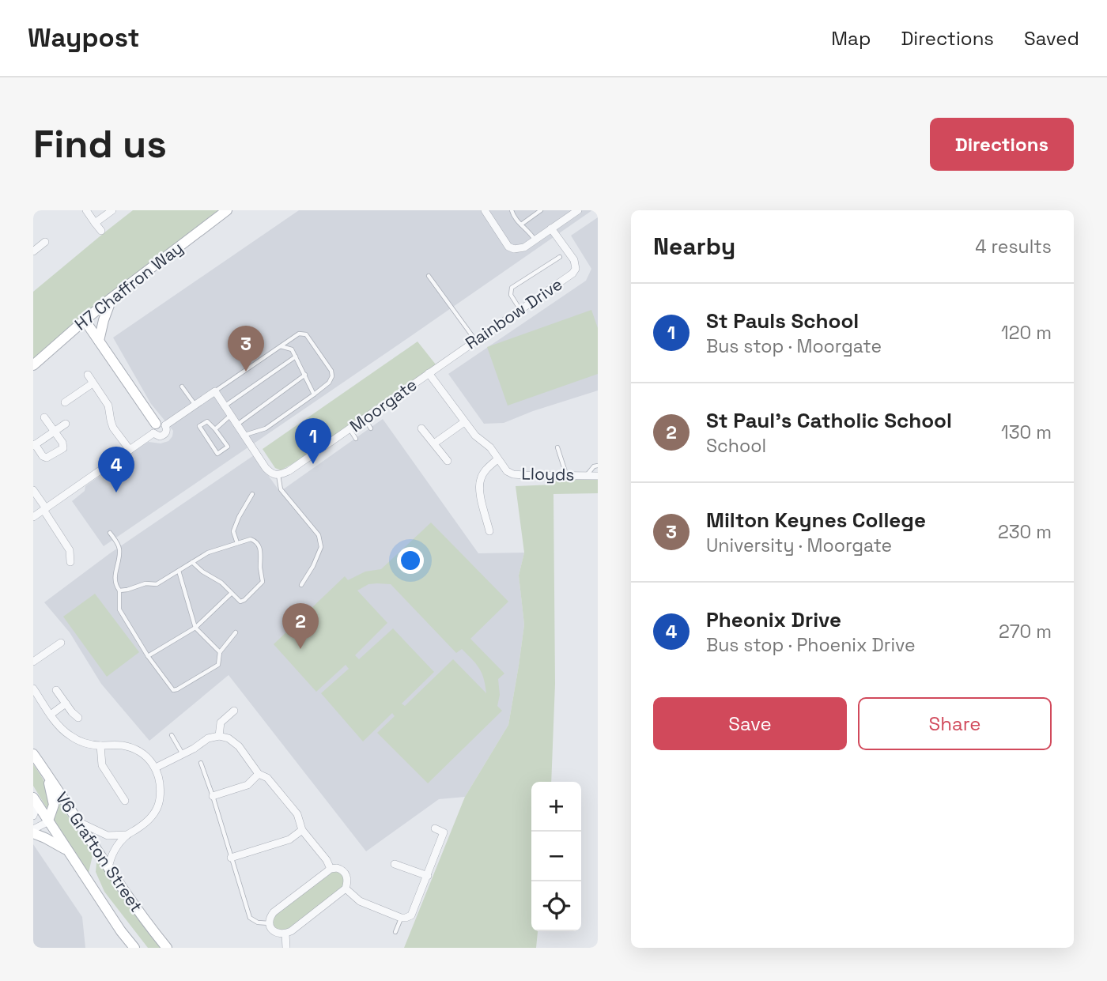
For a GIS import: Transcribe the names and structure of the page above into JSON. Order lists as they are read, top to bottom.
{
  "streets": {
    "street": [
      "H7 Chaffron Way",
      "Rainbow Drive",
      "Moorgate",
      "Lloyds",
      "V6 Grafton Street"
    ]
  },
  "crossings": [
    ["Rainbow Drive", "Moorgate"]
  ],
  "page": {
    "header": "Waypost",
    "nav": ["Map", "Directions", "Saved"],
    "buttons": [
      "Directions",
      ["Save", "Share"]
    ],
    "title": "Find us",
    "heading": ["Nearby", "4 results"],
    "list": [
      {
        "mark": "1",
        "name": "St Pauls School",
        "note": "Bus stop · Moorgate",
        "value": "120 m"
      },
      {
        "mark": "2",
        "name": "St Paul's Catholic School",
        "note": "School",
        "value": "130 m"
      },
      {
        "mark": "3",
        "name": "Milton Keynes College",
        "note": "University · Moorgate",
        "value": "230 m"
      },
      {
        "mark": "4",
        "name": "Pheonix Drive",
        "note": "Bus stop · Phoenix Drive",
        "value": "270 m"
      }
    ],
    "pins": [
      "3",
      "1",
      "4",
      "2"
    ],
    "map_buttons": ["+", "−"]
  }
}
